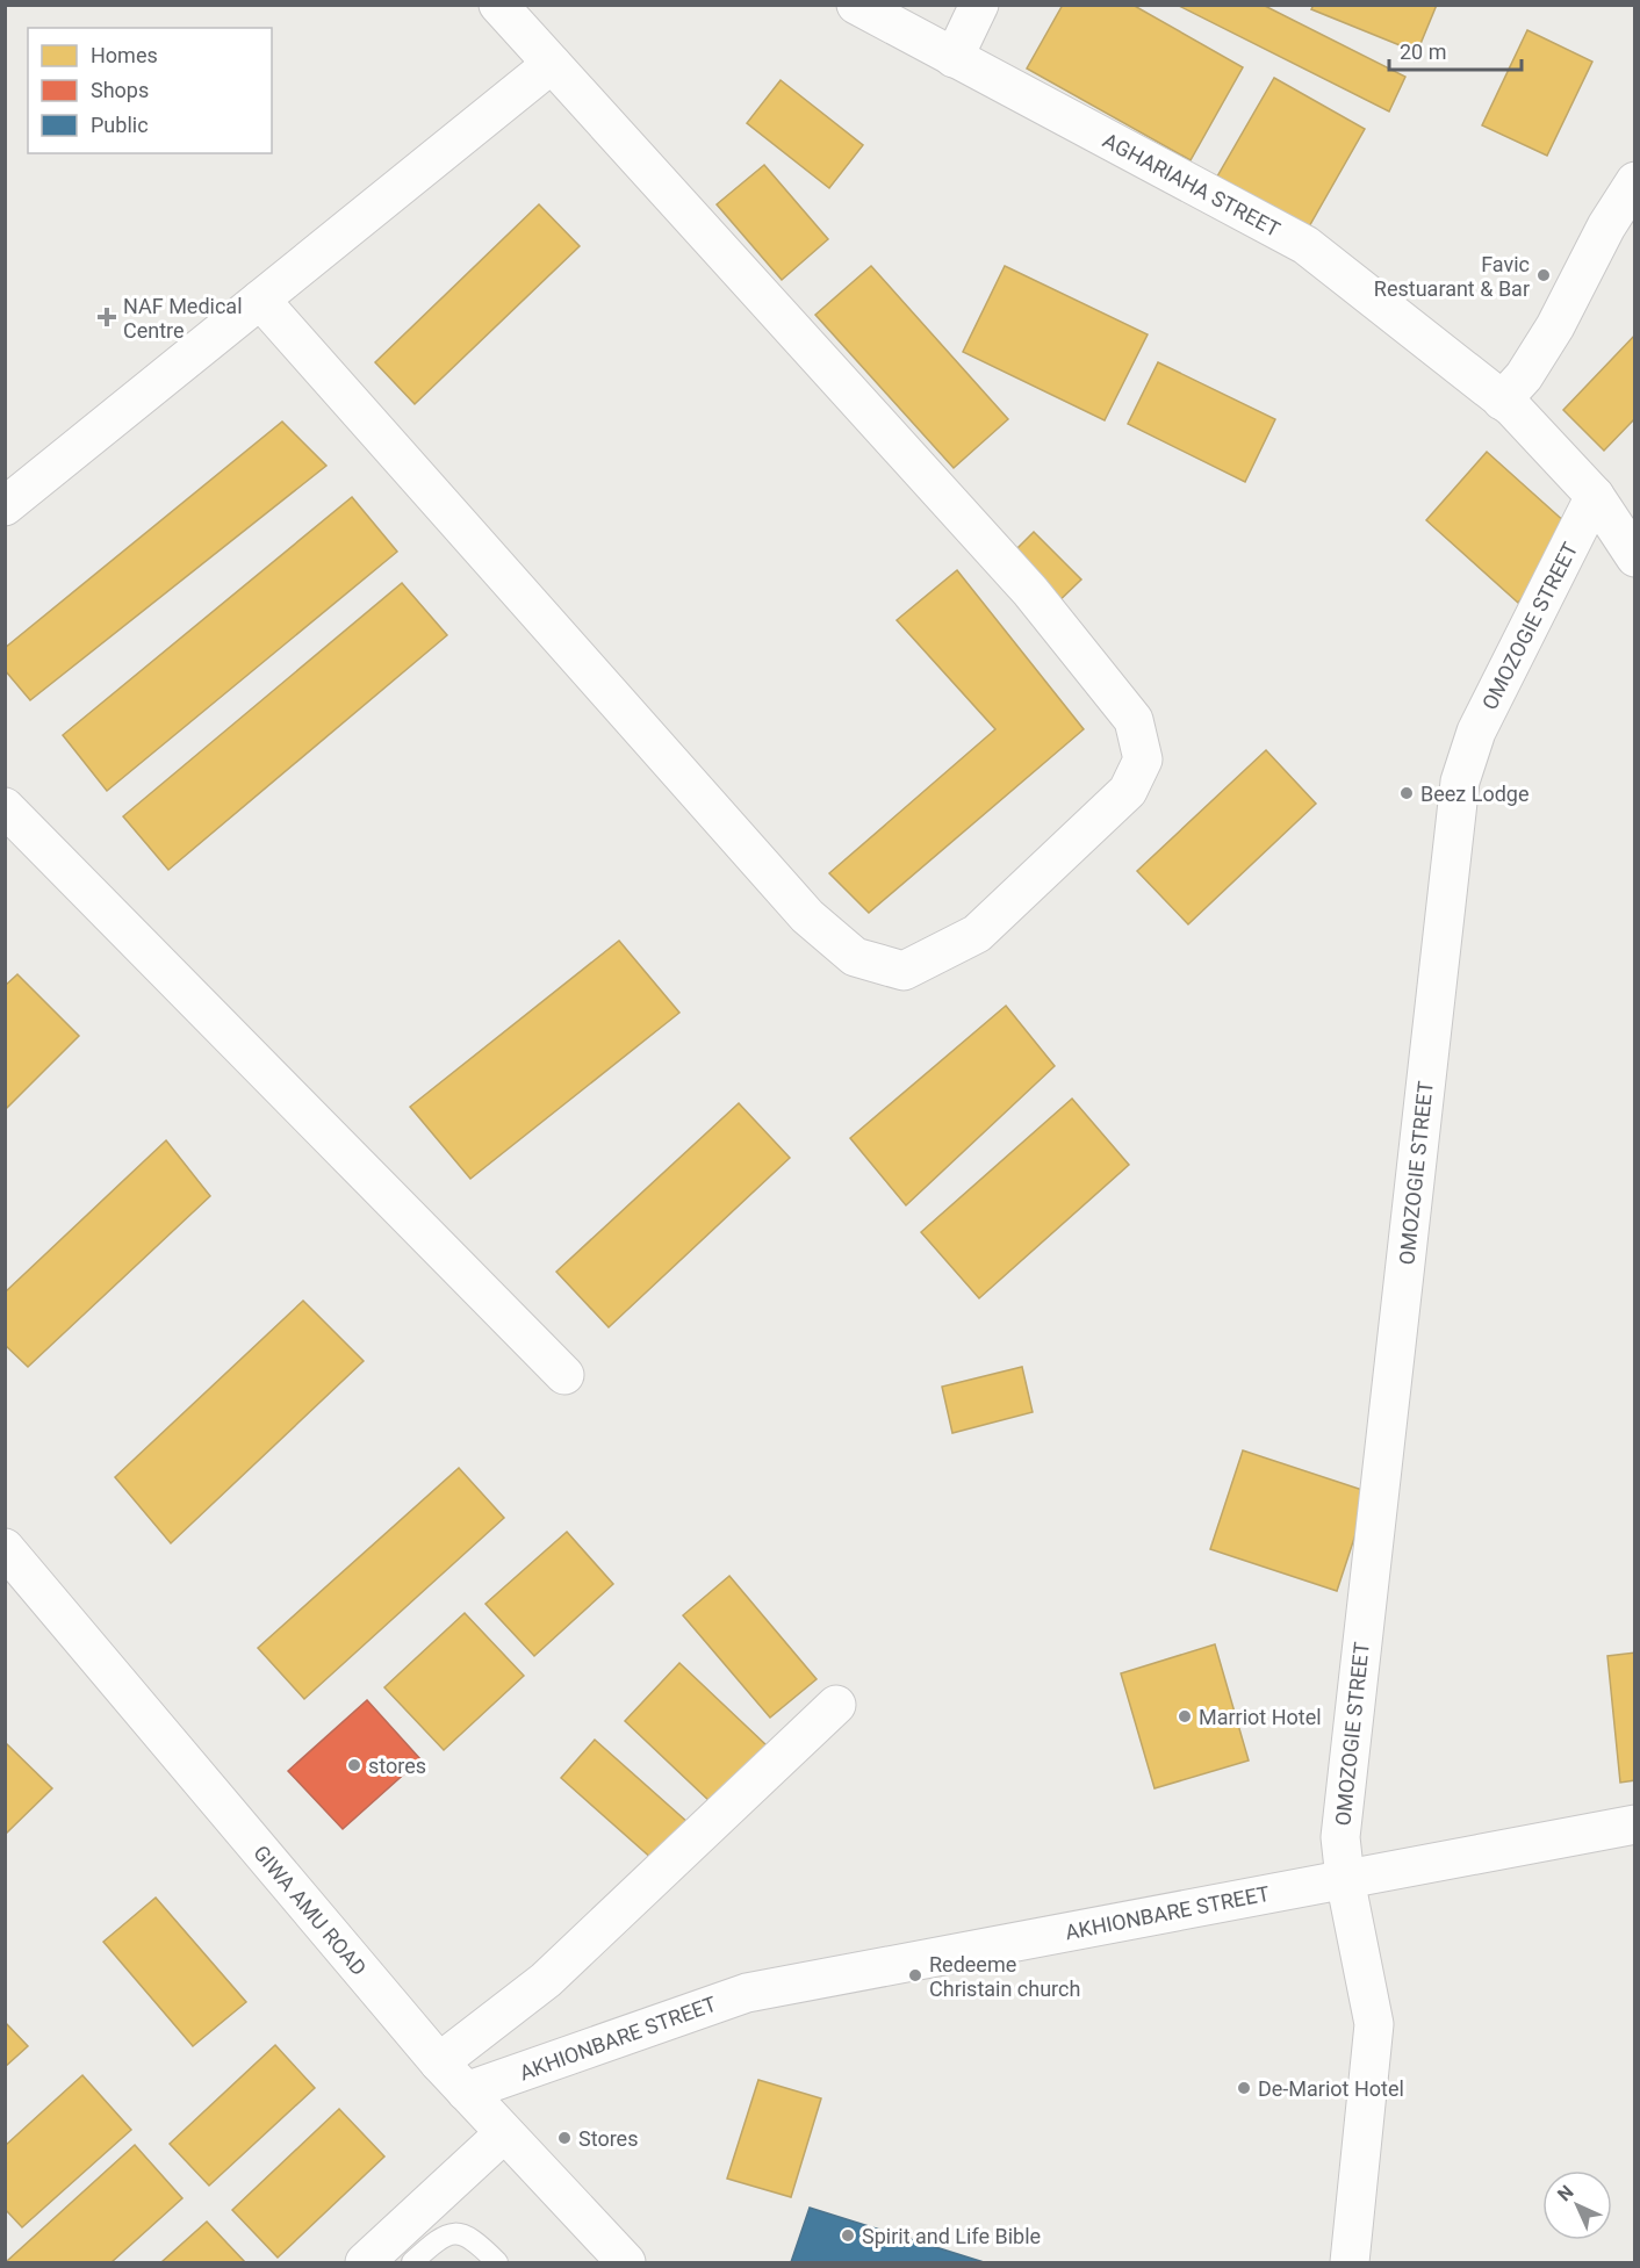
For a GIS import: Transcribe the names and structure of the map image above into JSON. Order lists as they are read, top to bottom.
{
  "streets": {
    "street": [
      "AGHARIAHA STREET",
      "OMOZOGIE STREET",
      "GIWA AMU ROAD",
      "AKHIONBARE STREET"
    ]
  },
  "crossings": [
    ["AGHARIAHA STREET", "OMOZOGIE STREET"],
    ["OMOZOGIE STREET", "AKHIONBARE STREET"],
    ["GIWA AMU ROAD", "AKHIONBARE STREET"]
  ],
  "places": {
    "other": [
      "Favic Restuarant & Bar",
      "Beez Lodge",
      "Marriot Hotel",
      "stores",
      "Redeeme Christain church",
      "De-Mariot Hotel",
      "Stores",
      "Spirit and Life Bible"
    ],
    "health": ["NAF Medical Centre"]
  },
  "legend": ["Homes", "Shops", "Public"],
  "scale_bar": "20 m",
  "north": "top left"
}
